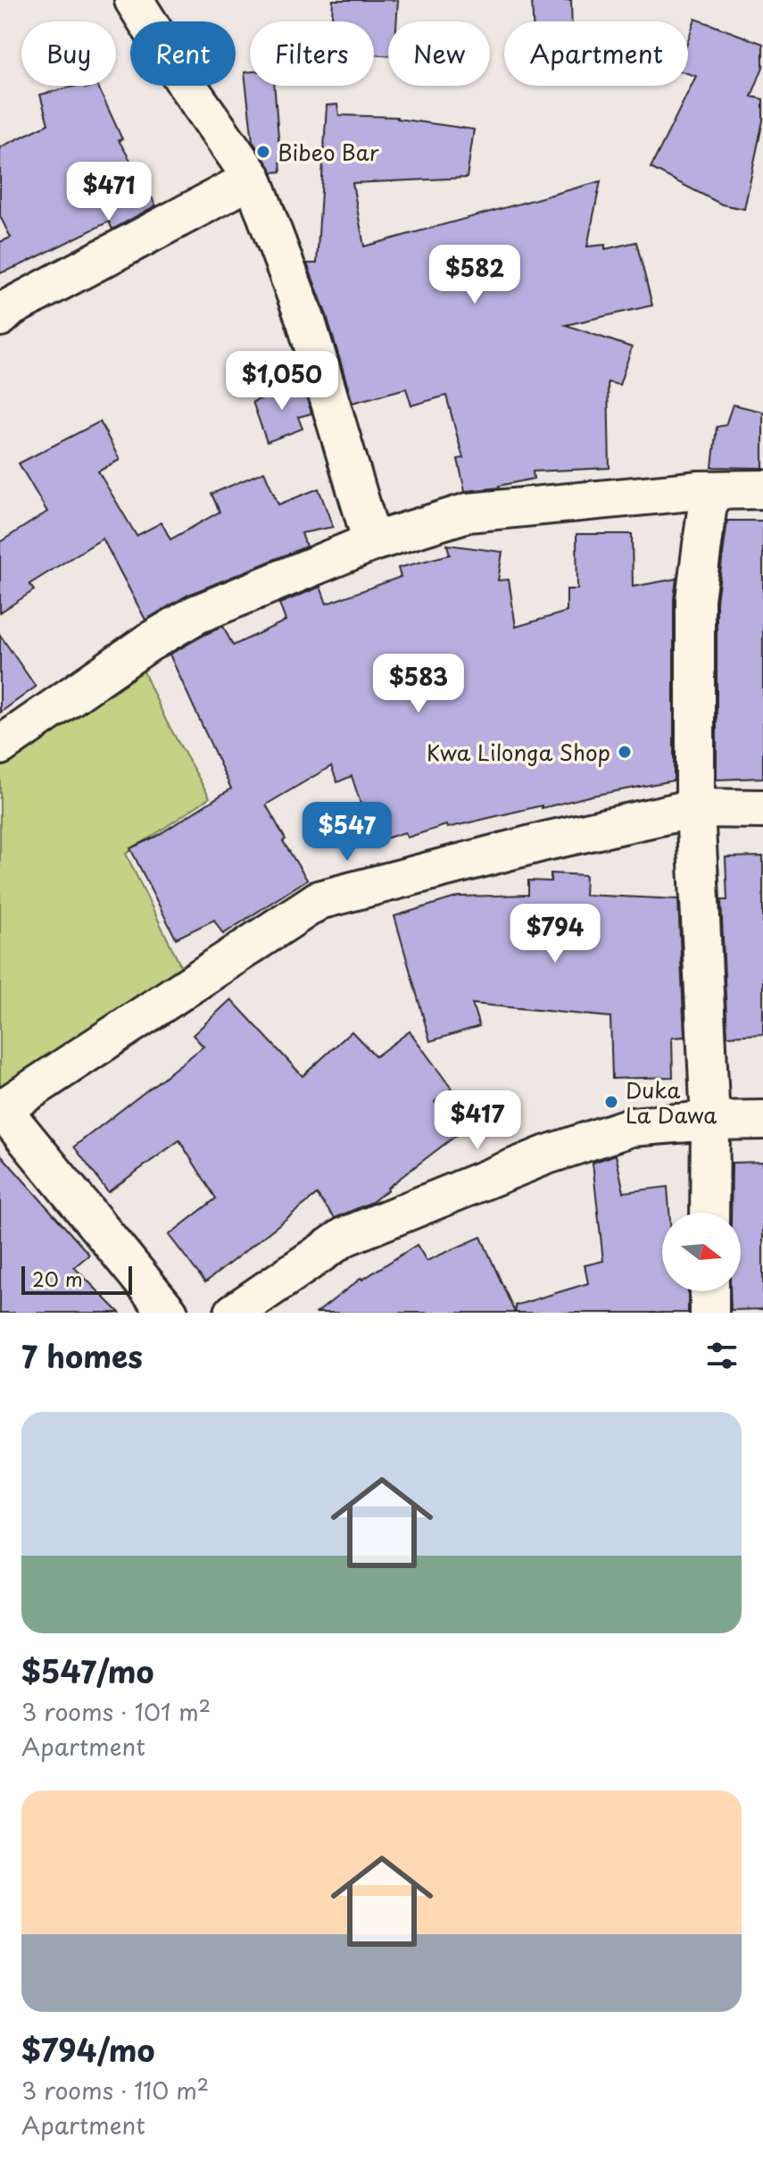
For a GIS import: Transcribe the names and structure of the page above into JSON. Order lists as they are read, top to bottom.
{
  "places": ["Bibeo Bar", "Kwa Lilonga Shop", "Duka La Dawa"],
  "scale_bar": "20 m",
  "north": "right",
  "page": {
    "chip": [
      "Buy",
      "Rent",
      "Filters",
      "New",
      "Apartment"
    ],
    "price": [
      "$471",
      "$582",
      "$1,050",
      "$583",
      "$547",
      "$794",
      "$417"
    ],
    "scale": "20 m",
    "heading": "7 homes",
    "list": [
      {
        "name": "$547/mo",
        "note": "3 rooms · 101 m² · Apartment"
      },
      {
        "name": "$794/mo",
        "note": "3 rooms · 110 m² · Apartment"
      }
    ]
  }
}
